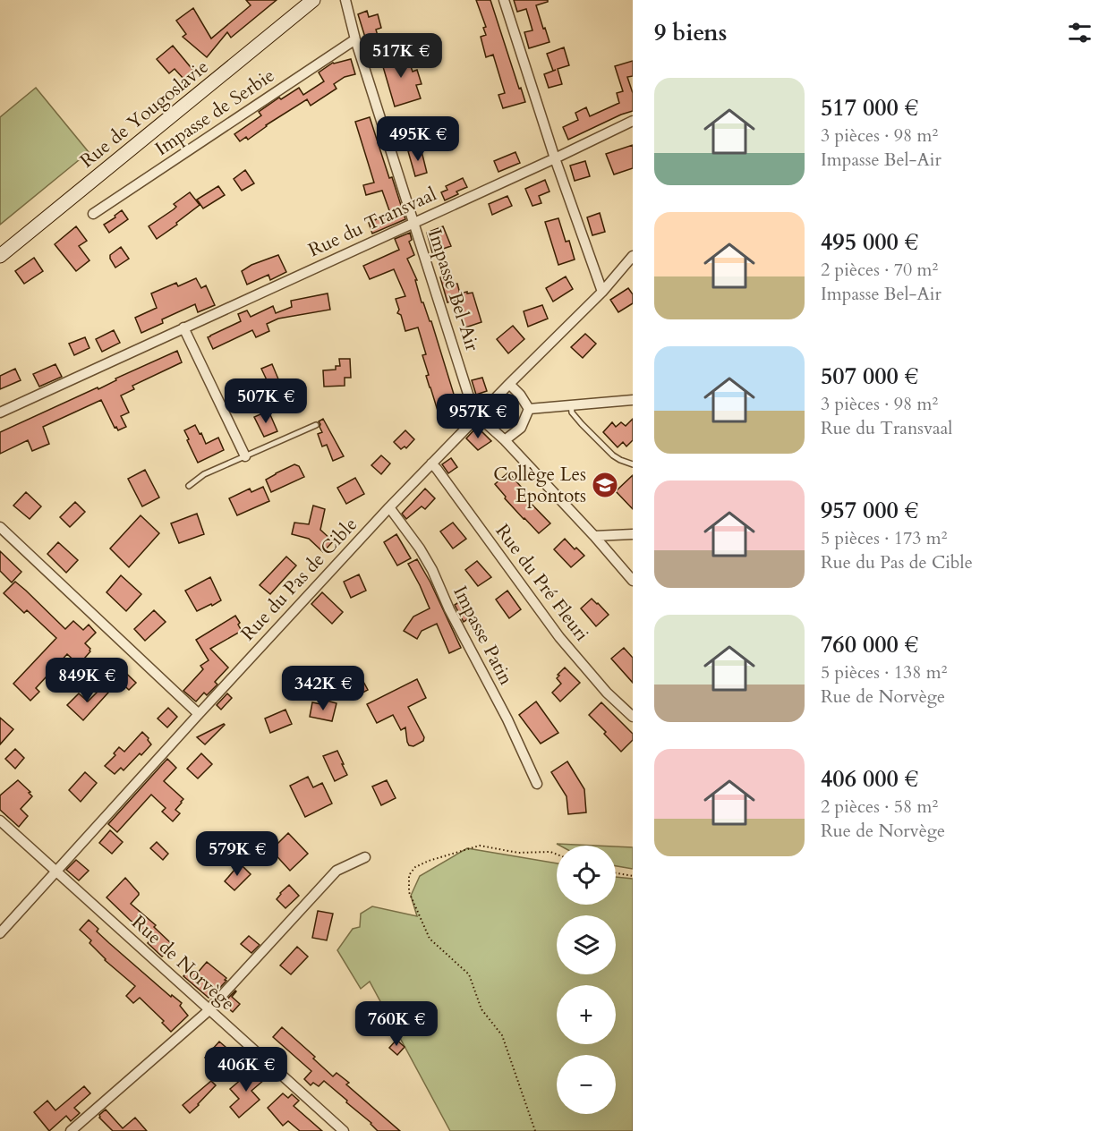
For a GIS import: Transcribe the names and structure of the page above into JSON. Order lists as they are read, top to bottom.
{
  "streets": {
    "main road": ["Rue de Yougoslavie"],
    "street": [
      "Impasse de Serbie",
      "Rue du Transvaal",
      "Impasse Bel-Air",
      "Rue du Pas de Cible",
      "Rue du Pré Fleuri",
      "Impasse Patin",
      "Rue de Norvège"
    ]
  },
  "crossings": [
    ["Impasse de Serbie", "Impasse Bel-Air"],
    ["Rue du Transvaal", "Impasse Bel-Air"],
    ["Impasse Bel-Air", "Rue du Pas de Cible"],
    ["Rue du Pas de Cible", "Rue du Pré Fleuri"],
    ["Rue du Pas de Cible", "Impasse Patin"],
    ["Rue du Pas de Cible", "Rue de Norvège"]
  ],
  "places": {
    "school or university": ["Collège Les Epontots"]
  },
  "page": {
    "heading": "9 biens",
    "price": [
      "517K €",
      "495K €",
      "507K €",
      "957K €",
      "849K €",
      "342K €",
      "579K €",
      "760K €",
      "406K €"
    ],
    "list": [
      {
        "name": "517 000 €",
        "note": "3 pièces · 98 m² · Impasse Bel-Air"
      },
      {
        "name": "495 000 €",
        "note": "2 pièces · 70 m² · Impasse Bel-Air"
      },
      {
        "name": "507 000 €",
        "note": "3 pièces · 98 m² · Rue du Transvaal"
      },
      {
        "name": "957 000 €",
        "note": "5 pièces · 173 m² · Rue du Pas de Cible"
      },
      {
        "name": "760 000 €",
        "note": "5 pièces · 138 m² · Rue de Norvège"
      },
      {
        "name": "406 000 €",
        "note": "2 pièces · 58 m² · Rue de Norvège"
      }
    ],
    "map_buttons": ["+", "−"]
  }
}
